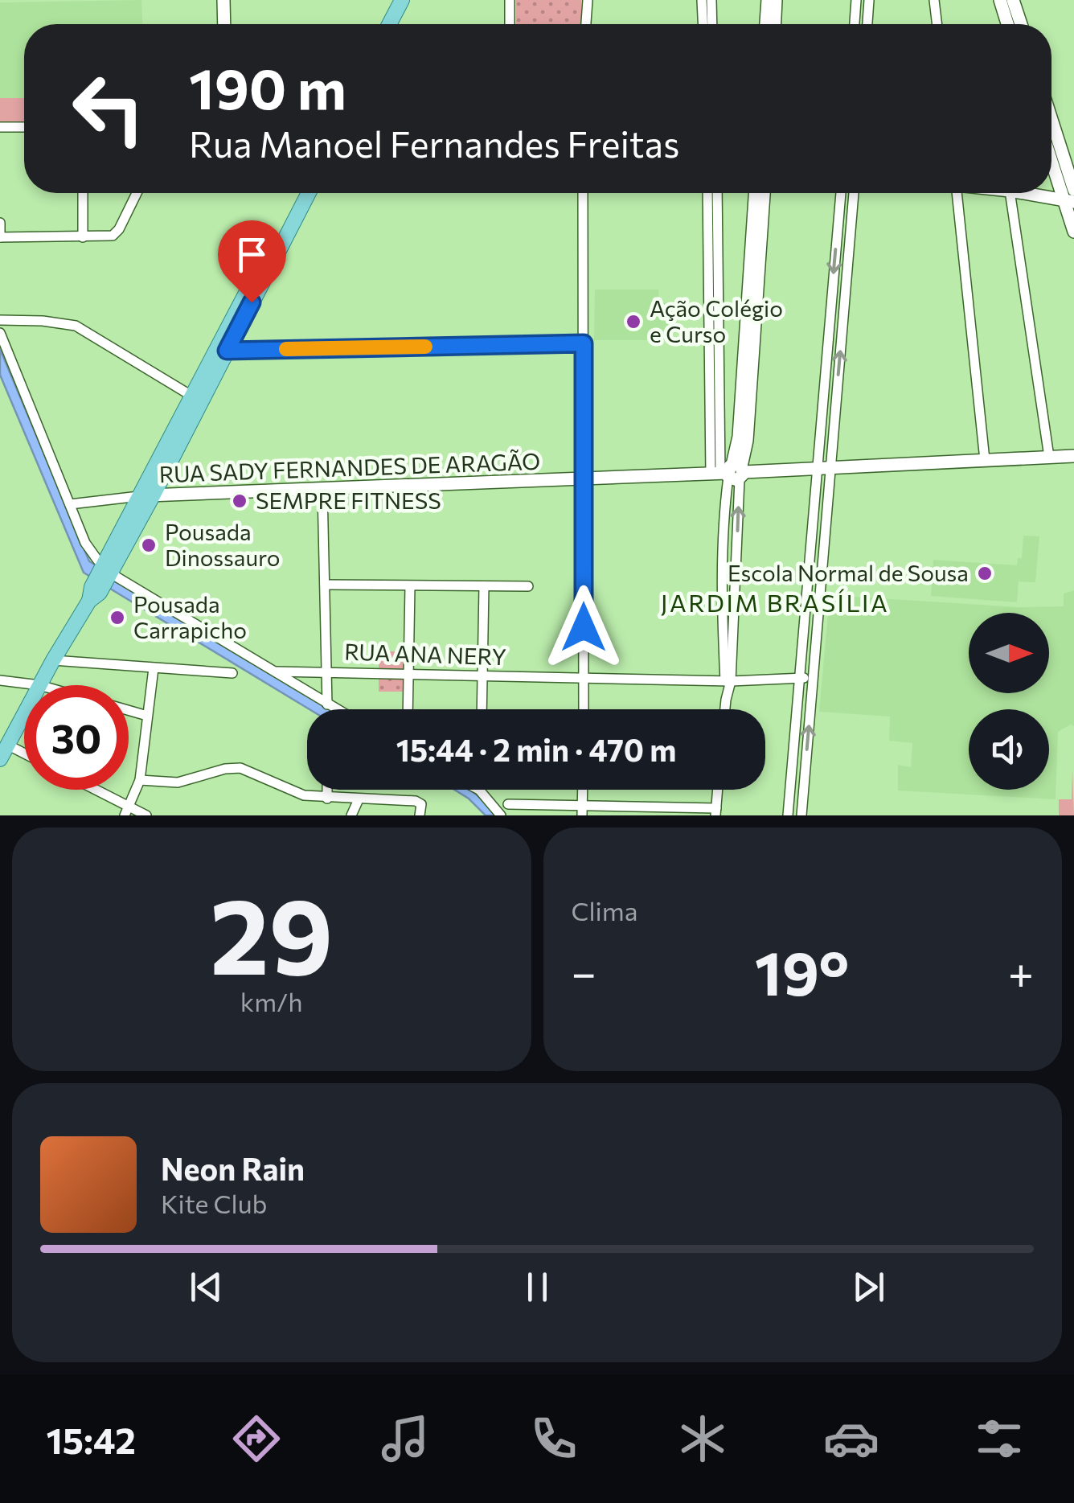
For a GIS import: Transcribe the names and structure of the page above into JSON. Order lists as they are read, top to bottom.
{
  "streets": {
    "street": ["RUA SADY FERNANDES DE ARAGÃO", "RUA ANA NERY"]
  },
  "districts": ["JARDIM BRASÍLIA"],
  "places": [
    "Ação Colégio e Curso",
    "SEMPRE FITNESS",
    "Pousada Dinossauro",
    "Escola Normal de Sousa",
    "Pousada Carrapicho"
  ],
  "north": "right",
  "page": {
    "turn": ["190 m", "Rua Manoel Fernandes Freitas"],
    "limit": "30",
    "trip": "15:44 · 2 min · 470 m",
    "tile": [
      ["29", "km/h"],
      "Clima"
    ],
    "heat": ["−", "19°", "+"],
    "song": ["Neon Rain", "Kite Club"],
    "tabs": "15:42"
  }
}
